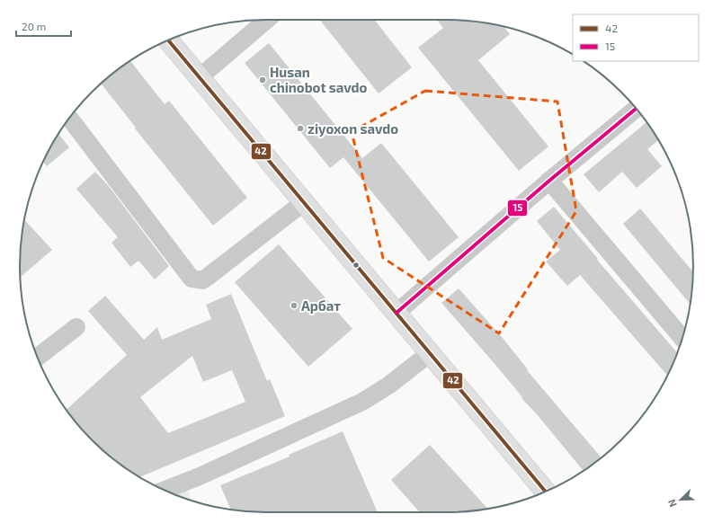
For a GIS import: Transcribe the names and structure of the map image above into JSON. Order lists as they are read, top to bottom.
{
  "places": ["Husan chinobot savdo", "ziyoxon savdo", "Арбат"],
  "lines": ["transit line 42", "transit line 15"],
  "legend": ["42", "15"],
  "scale_bar": "20 m",
  "north": "bottom left"
}
